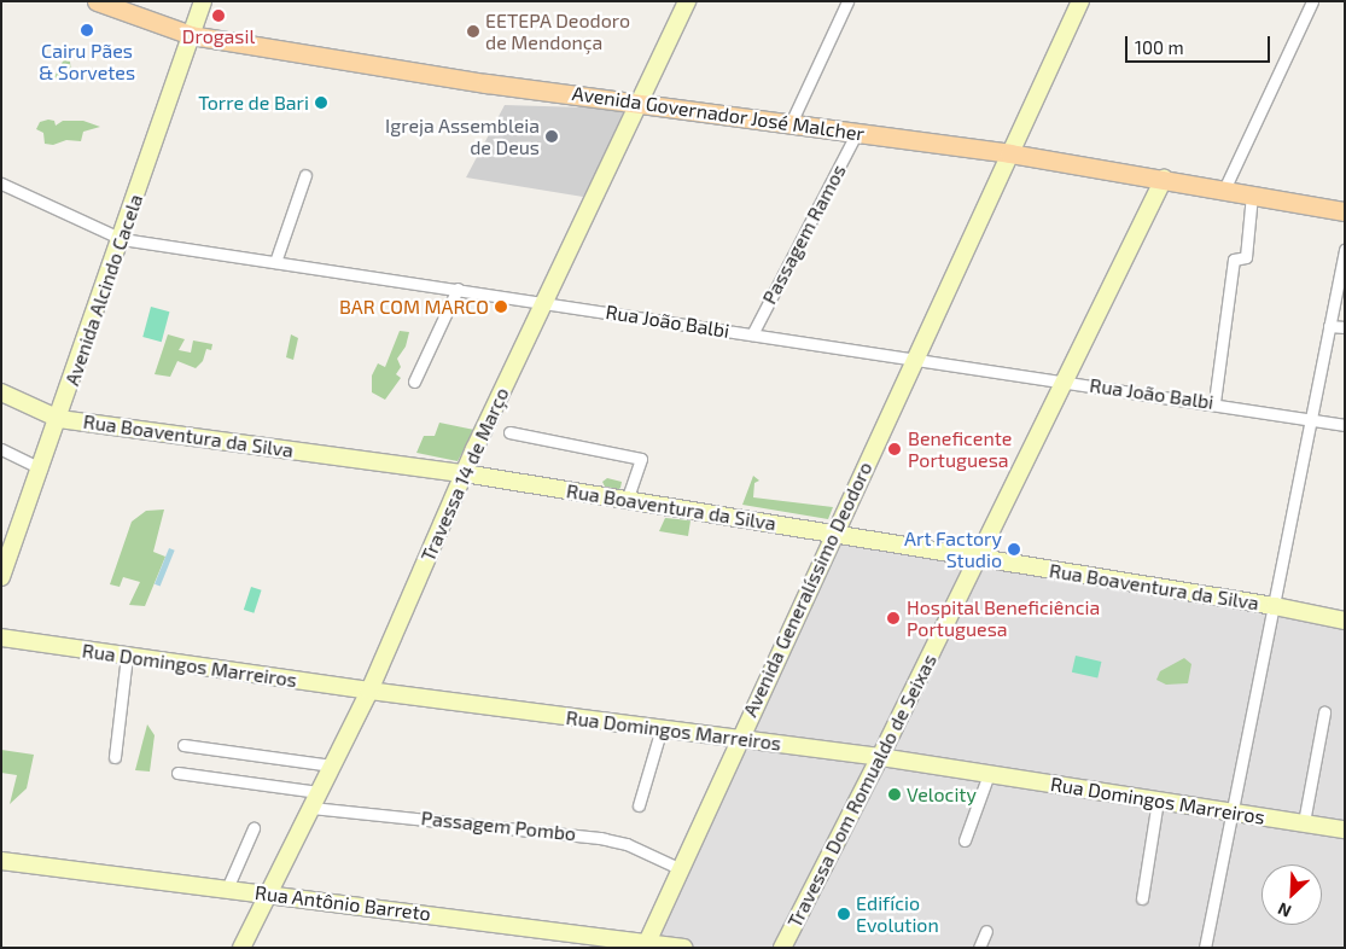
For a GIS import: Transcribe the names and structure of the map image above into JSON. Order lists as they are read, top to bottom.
{
  "streets": {
    "main road": ["Avenida Governador José Malcher"],
    "street": [
      "Passagem Ramos",
      "Avenida Alcindo Cacela",
      "Rua João Balbi",
      "Rua Boaventura da Silva",
      "Travessa 14 de Março",
      "Avenida Generalíssimo Deodoro",
      "Rua Domingos Marreiros",
      "Travessa Dom Romualdo de Seixas",
      "Passagem Pombo",
      "Rua Antônio Barreto"
    ]
  },
  "crossings": [
    ["Avenida Governador José Malcher", "Passagem Ramos"],
    ["Avenida Governador José Malcher", "Avenida Alcindo Cacela"],
    ["Avenida Governador José Malcher", "Travessa 14 de Março"],
    ["Avenida Governador José Malcher", "Avenida Generalíssimo Deodoro"],
    ["Avenida Governador José Malcher", "Travessa Dom Romualdo de Seixas"],
    ["Passagem Ramos", "Rua João Balbi"],
    ["Avenida Alcindo Cacela", "Rua João Balbi"],
    ["Avenida Alcindo Cacela", "Rua Boaventura da Silva"],
    ["Rua João Balbi", "Travessa 14 de Março"],
    ["Rua João Balbi", "Avenida Generalíssimo Deodoro"],
    ["Rua João Balbi", "Travessa Dom Romualdo de Seixas"],
    ["Rua Boaventura da Silva", "Travessa 14 de Março"],
    ["Rua Boaventura da Silva", "Avenida Generalíssimo Deodoro"],
    ["Rua Boaventura da Silva", "Travessa Dom Romualdo de Seixas"],
    ["Travessa 14 de Março", "Rua Domingos Marreiros"],
    ["Travessa 14 de Março", "Passagem Pombo"],
    ["Travessa 14 de Março", "Rua Antônio Barreto"],
    ["Avenida Generalíssimo Deodoro", "Rua Domingos Marreiros"],
    ["Avenida Generalíssimo Deodoro", "Passagem Pombo"],
    ["Avenida Generalíssimo Deodoro", "Rua Antônio Barreto"],
    ["Rua Domingos Marreiros", "Travessa Dom Romualdo de Seixas"]
  ],
  "places": [
    "Drogasil",
    "Cairu Pães & Sorvetes",
    "EETEPA Deodoro de Mendonça",
    "Torre de Bari",
    "Igreja Assembleia de Deus",
    "BAR COM MARCO",
    "Beneficente Portuguesa",
    "Art Factory Studio",
    "Hospital Beneficiência Portuguesa",
    "Velocity",
    "Edifício Evolution"
  ],
  "scale_bar": "100 m",
  "north": "bottom left"
}
